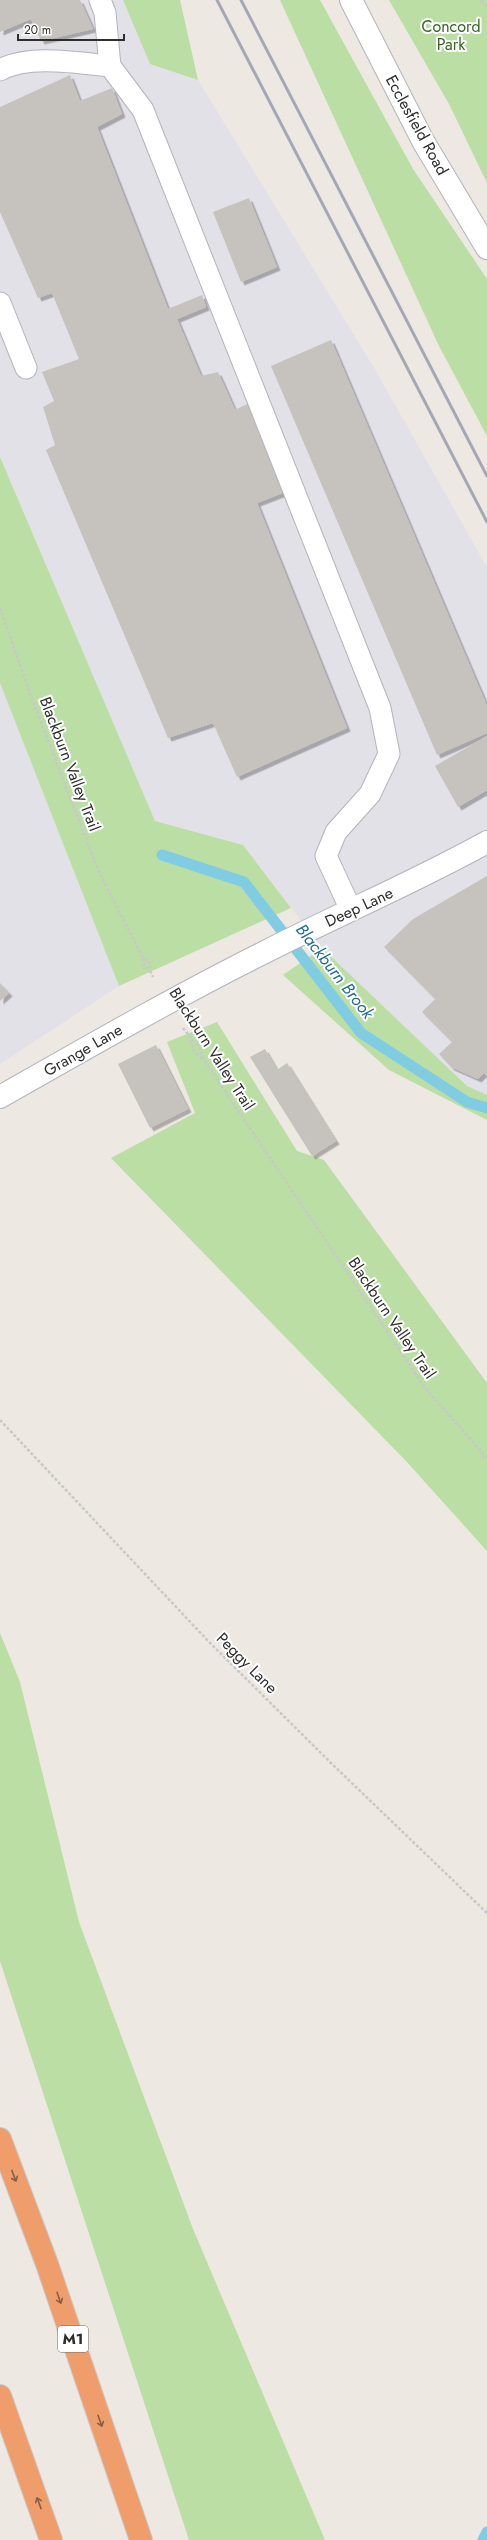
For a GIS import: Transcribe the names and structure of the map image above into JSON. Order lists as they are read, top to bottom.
{
  "streets": {
    "highway": ["M1"],
    "street": ["Ecclesfield Road", "Deep Lane", "Grange Lane"],
    "path": ["Blackburn Valley Trail", "Peggy Lane"]
  },
  "crossings": [
    ["Blackburn Valley Trail", "Deep Lane"],
    ["Blackburn Valley Trail", "Grange Lane"],
    ["Deep Lane", "Grange Lane"]
  ],
  "water": ["Blackburn Brook"],
  "parks": ["Concord Park"],
  "scale_bar": "20 m"
}
